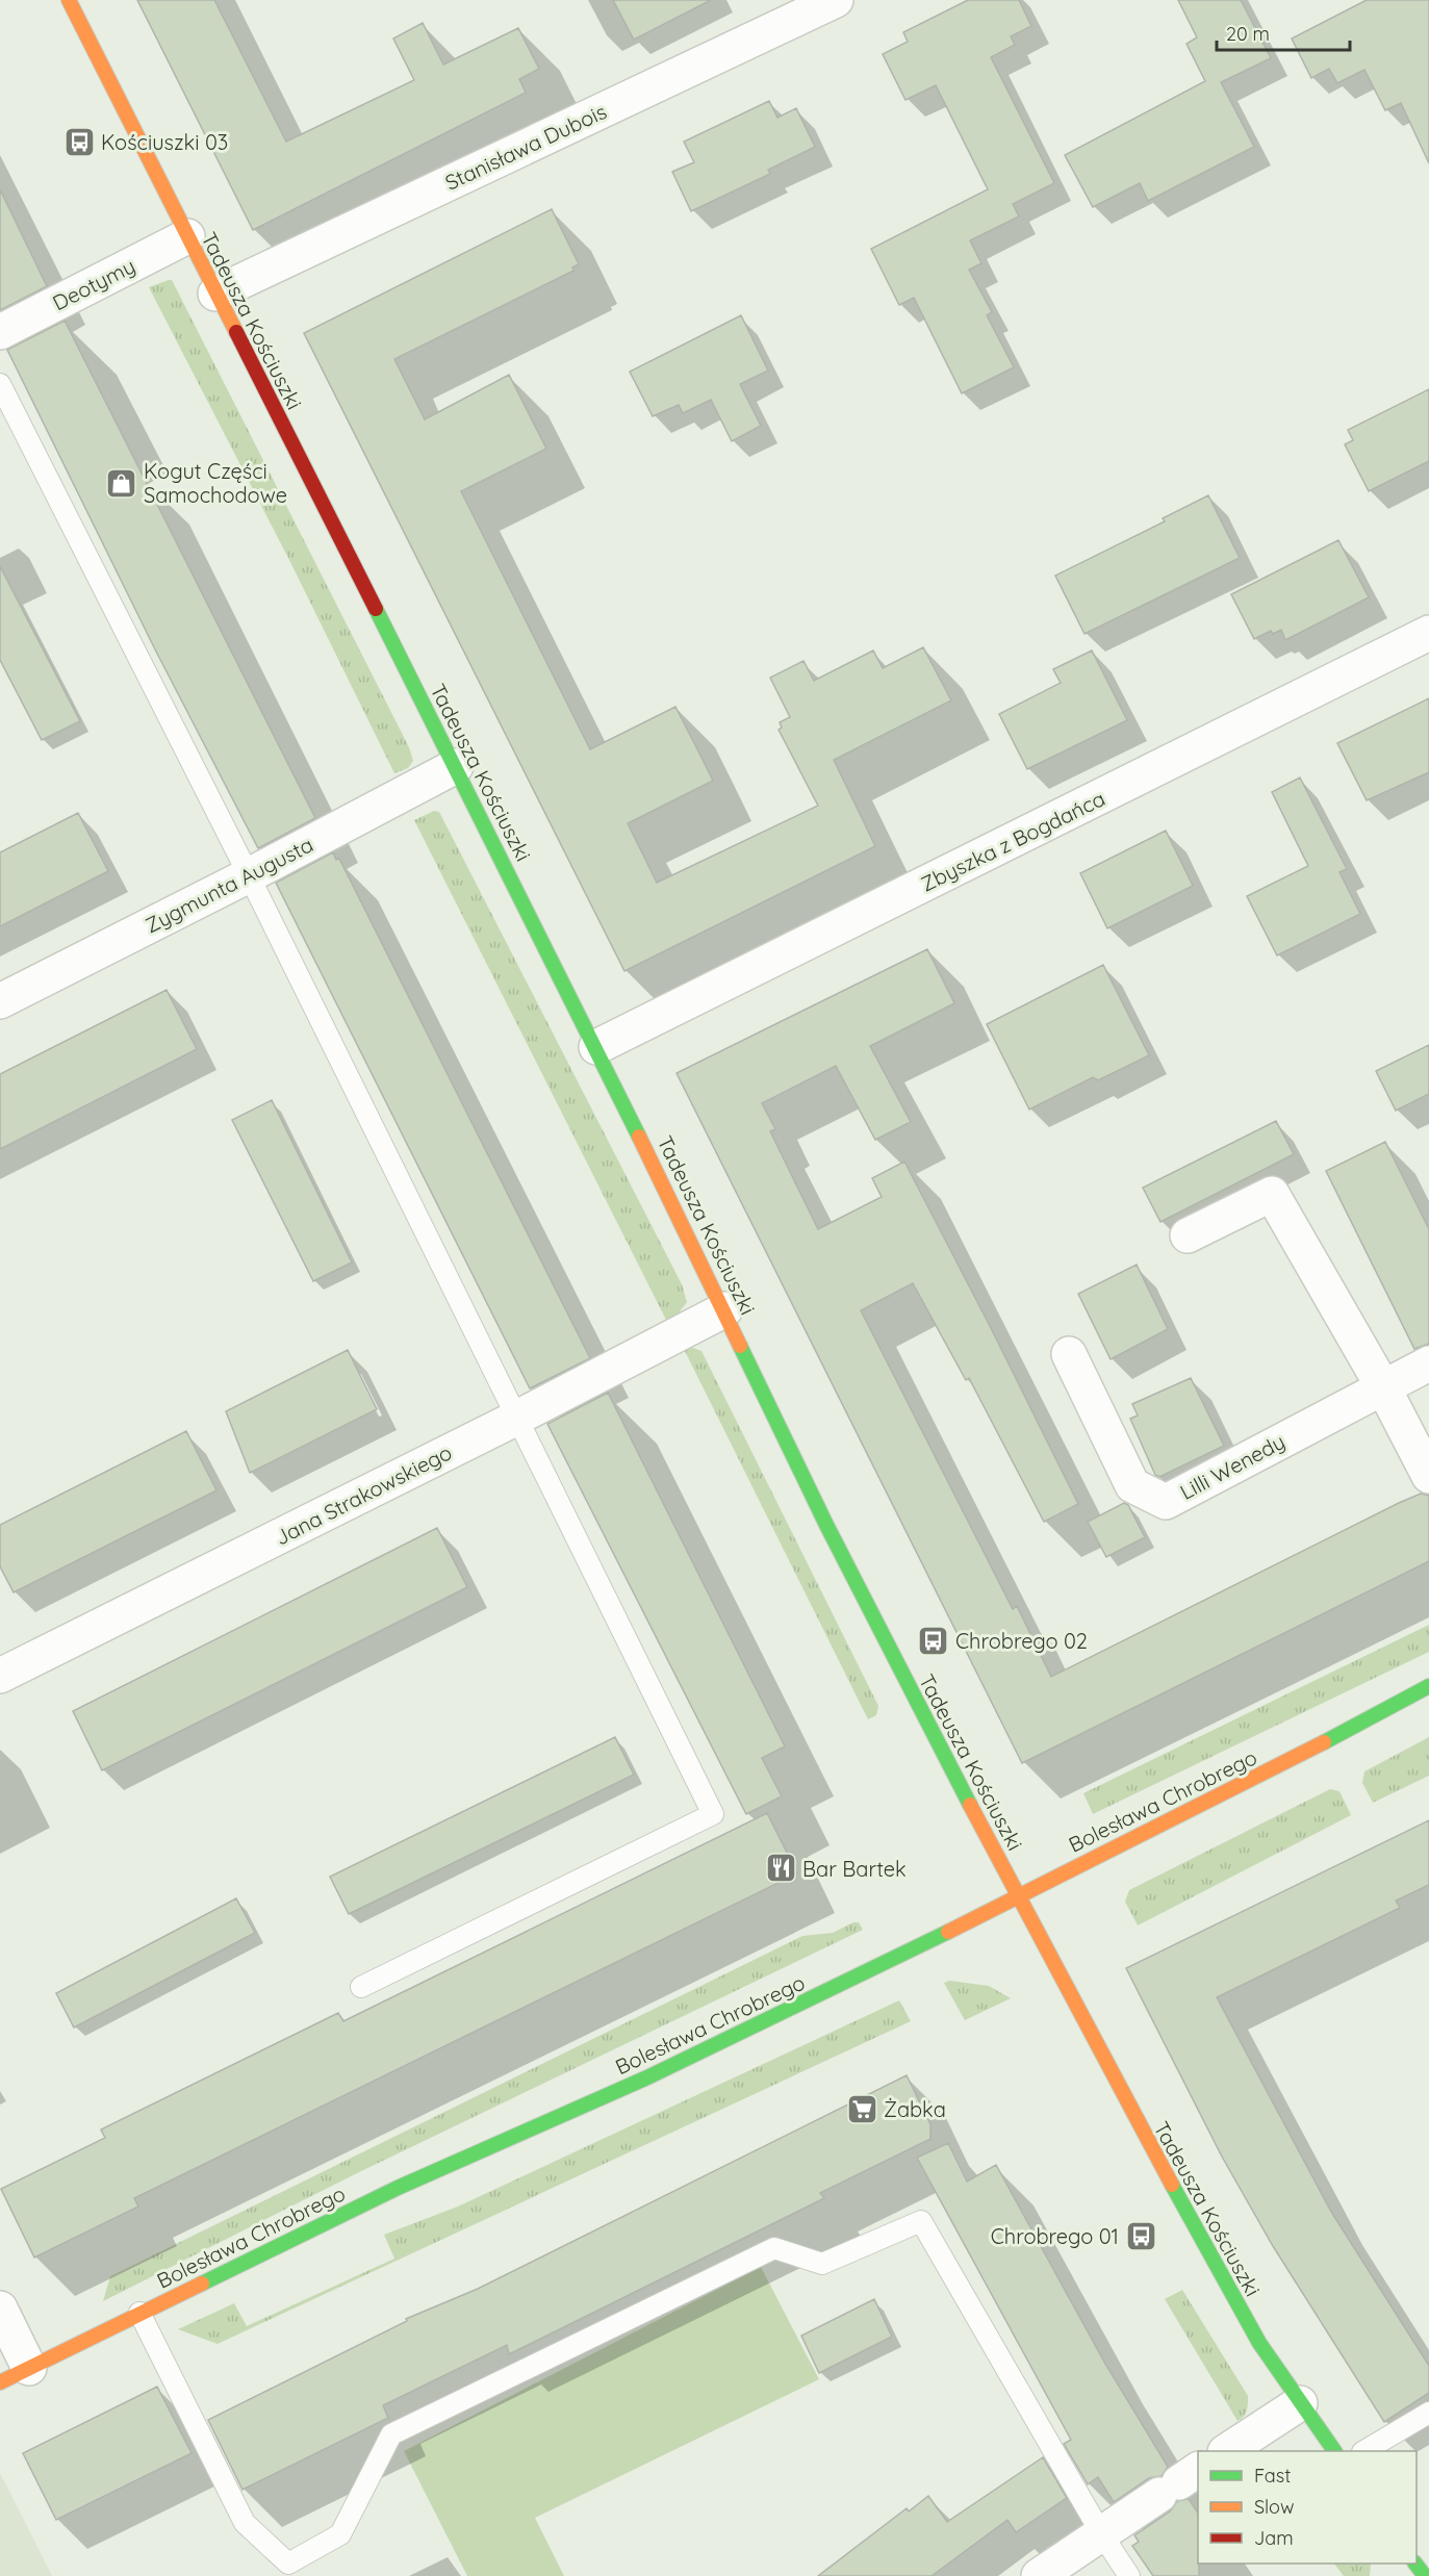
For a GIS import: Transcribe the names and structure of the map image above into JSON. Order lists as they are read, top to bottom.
{
  "streets": {
    "street": [
      "Stanisława Dubois",
      "Deotymy",
      "Tadeusza Kościuszki",
      "Zbyszka z Bogdańca",
      "Zygmunta Augusta",
      "Lilli Wenedy",
      "Jana Strakowskiego",
      "Bolesława Chrobrego"
    ]
  },
  "crossings": [
    ["Stanisława Dubois", "Tadeusza Kościuszki"],
    ["Deotymy", "Tadeusza Kościuszki"],
    ["Tadeusza Kościuszki", "Zbyszka z Bogdańca"],
    ["Tadeusza Kościuszki", "Zygmunta Augusta"],
    ["Tadeusza Kościuszki", "Jana Strakowskiego"],
    ["Tadeusza Kościuszki", "Bolesława Chrobrego"]
  ],
  "places": {
    "bus stop": ["Kościuszki 03", "Chrobrego 02", "Chrobrego 01"],
    "shop": ["Kogut Części Samochodowe"],
    "restaurant": ["Bar Bartek"],
    "supermarket": ["Żabka"]
  },
  "legend": ["Fast", "Slow", "Jam"],
  "scale_bar": "20 m"
}
